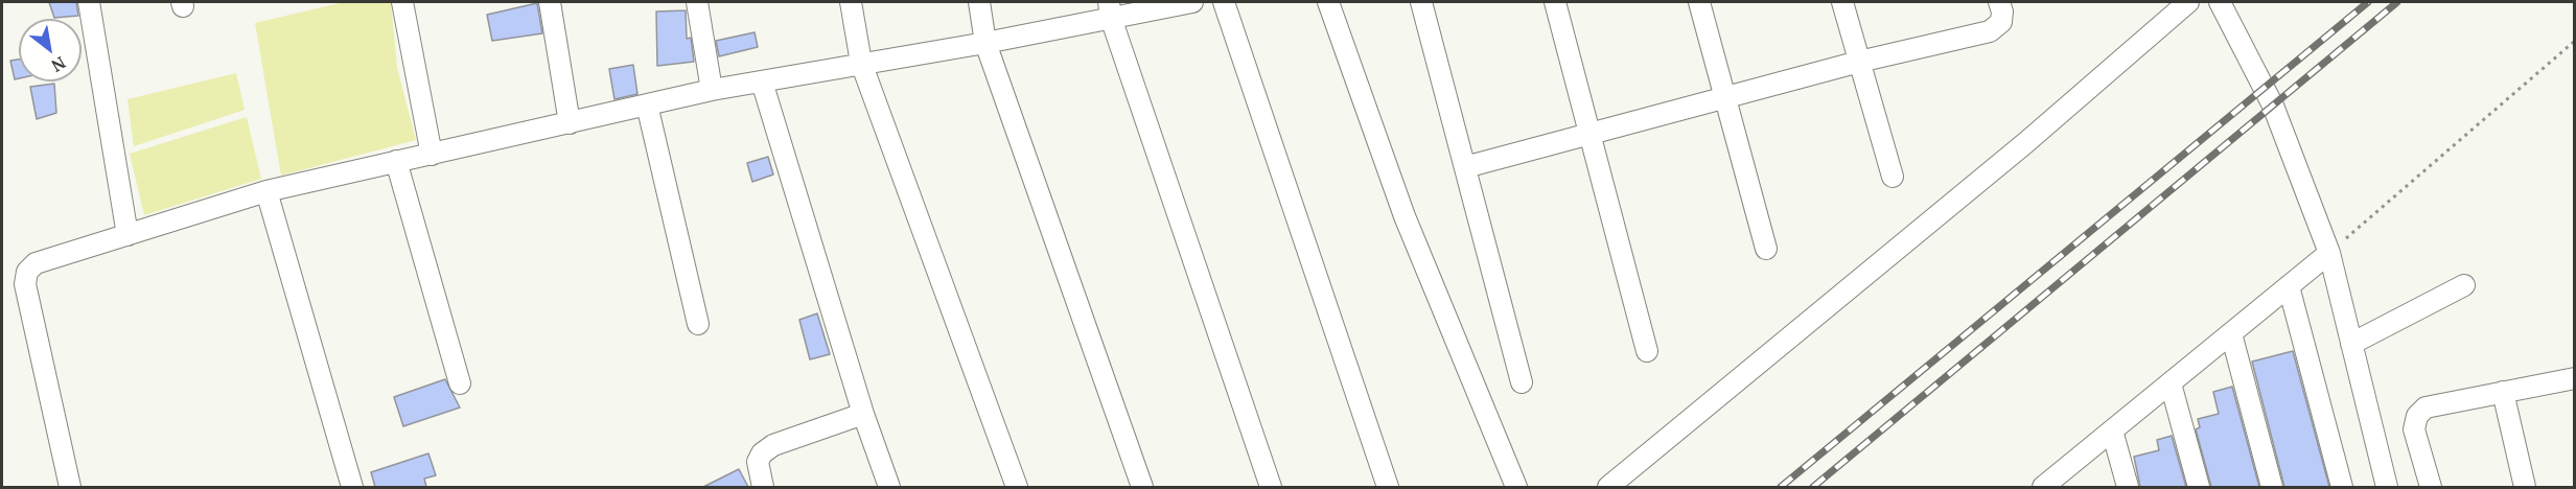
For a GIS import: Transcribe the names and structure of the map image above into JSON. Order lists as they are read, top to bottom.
{
  "north": "bottom right"
}
